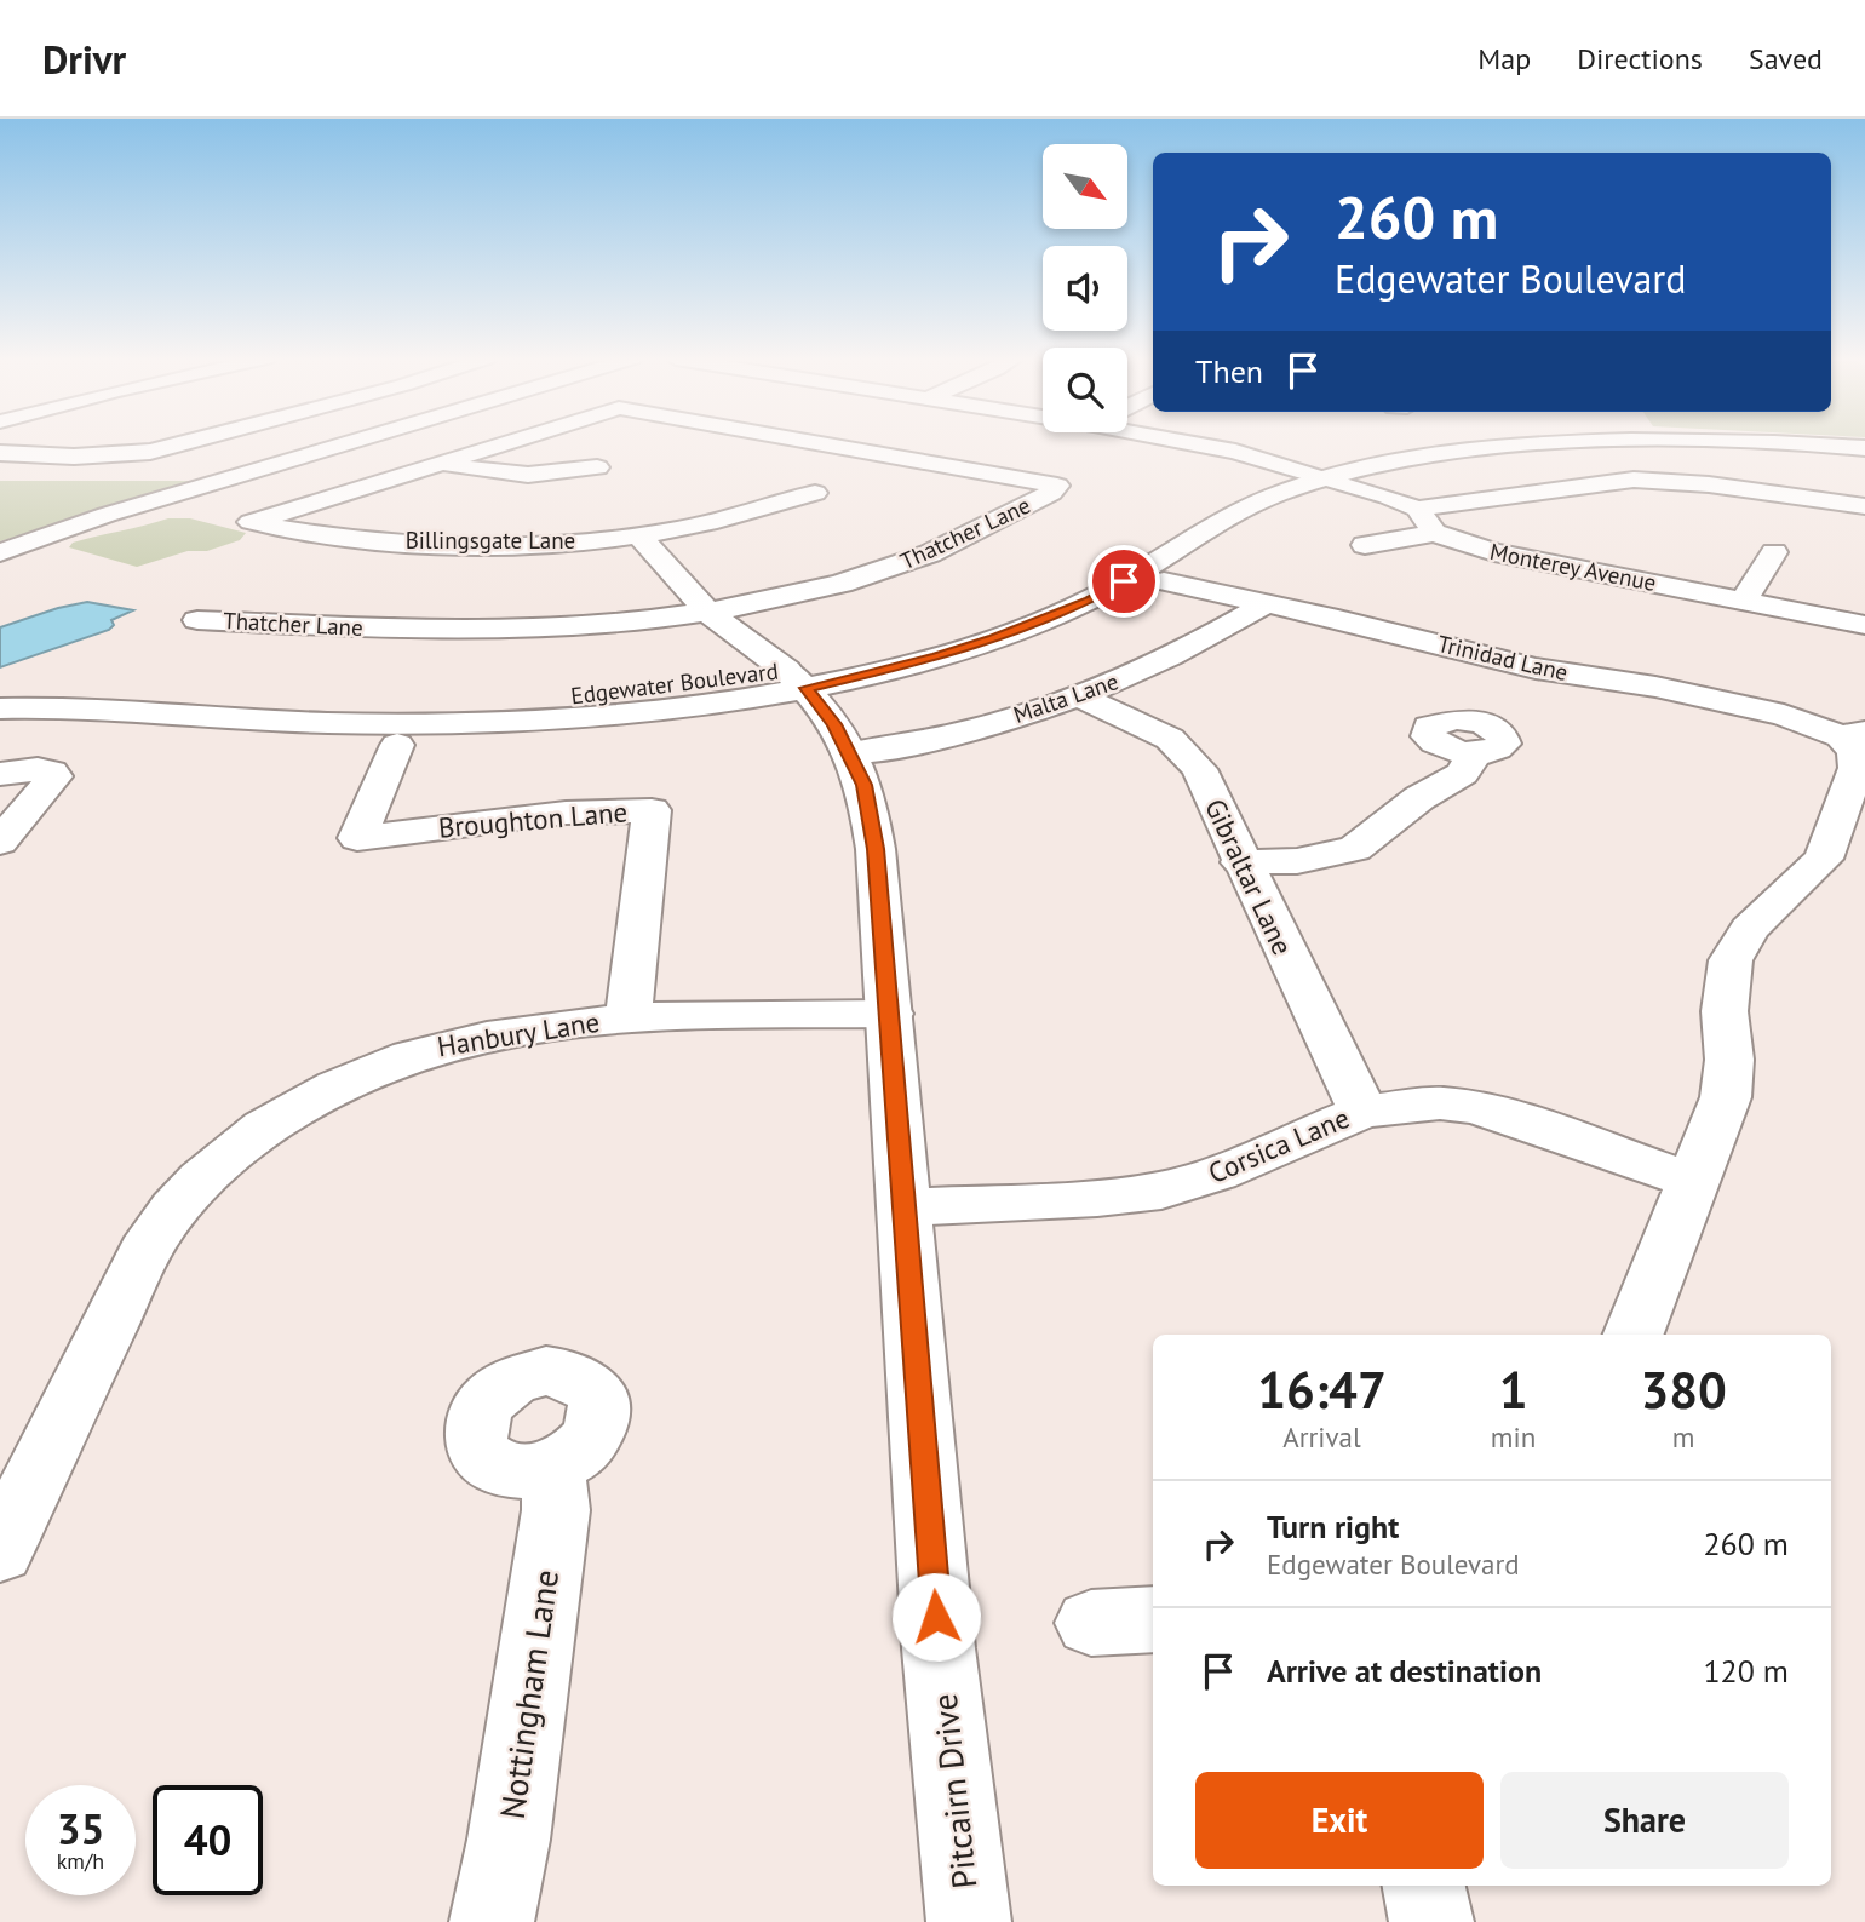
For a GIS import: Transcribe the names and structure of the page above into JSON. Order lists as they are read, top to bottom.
{
  "streets": {
    "street": [
      "Thatcher Lane",
      "Billingsgate Lane",
      "Monterey Avenue",
      "Trinidad Lane",
      "Edgewater Boulevard",
      "Malta Lane",
      "Broughton Lane",
      "Gibraltar Lane",
      "Hanbury Lane",
      "Corsica Lane",
      "Nottingham Lane",
      "Pitcairn Drive"
    ]
  },
  "crossings": [
    ["Thatcher Lane", "Billingsgate Lane"],
    ["Thatcher Lane", "Pitcairn Drive"],
    ["Billingsgate Lane", "Pitcairn Drive"],
    ["Trinidad Lane", "Malta Lane"],
    ["Trinidad Lane", "Corsica Lane"],
    ["Edgewater Boulevard", "Pitcairn Drive"],
    ["Malta Lane", "Gibraltar Lane"],
    ["Malta Lane", "Pitcairn Drive"],
    ["Broughton Lane", "Hanbury Lane"],
    ["Gibraltar Lane", "Corsica Lane"],
    ["Hanbury Lane", "Pitcairn Drive"],
    ["Corsica Lane", "Pitcairn Drive"]
  ],
  "north": "bottom right",
  "page": {
    "header": "Drivr",
    "nav": ["Map", "Directions", "Saved"],
    "turn": ["260 m", "Edgewater Boulevard"],
    "then": "Then",
    "eta": [
      "16:47",
      "Arrival",
      "1",
      "min",
      "380",
      "m"
    ],
    "list": [
      {
        "name": "Turn right",
        "note": "Edgewater Boulevard",
        "value": "260 m"
      },
      {
        "name": "Arrive at destination",
        "value": "120 m"
      }
    ],
    "buttons": ["Exit", "Share"],
    "speed": "35 km/h",
    "limit": "40"
  }
}
